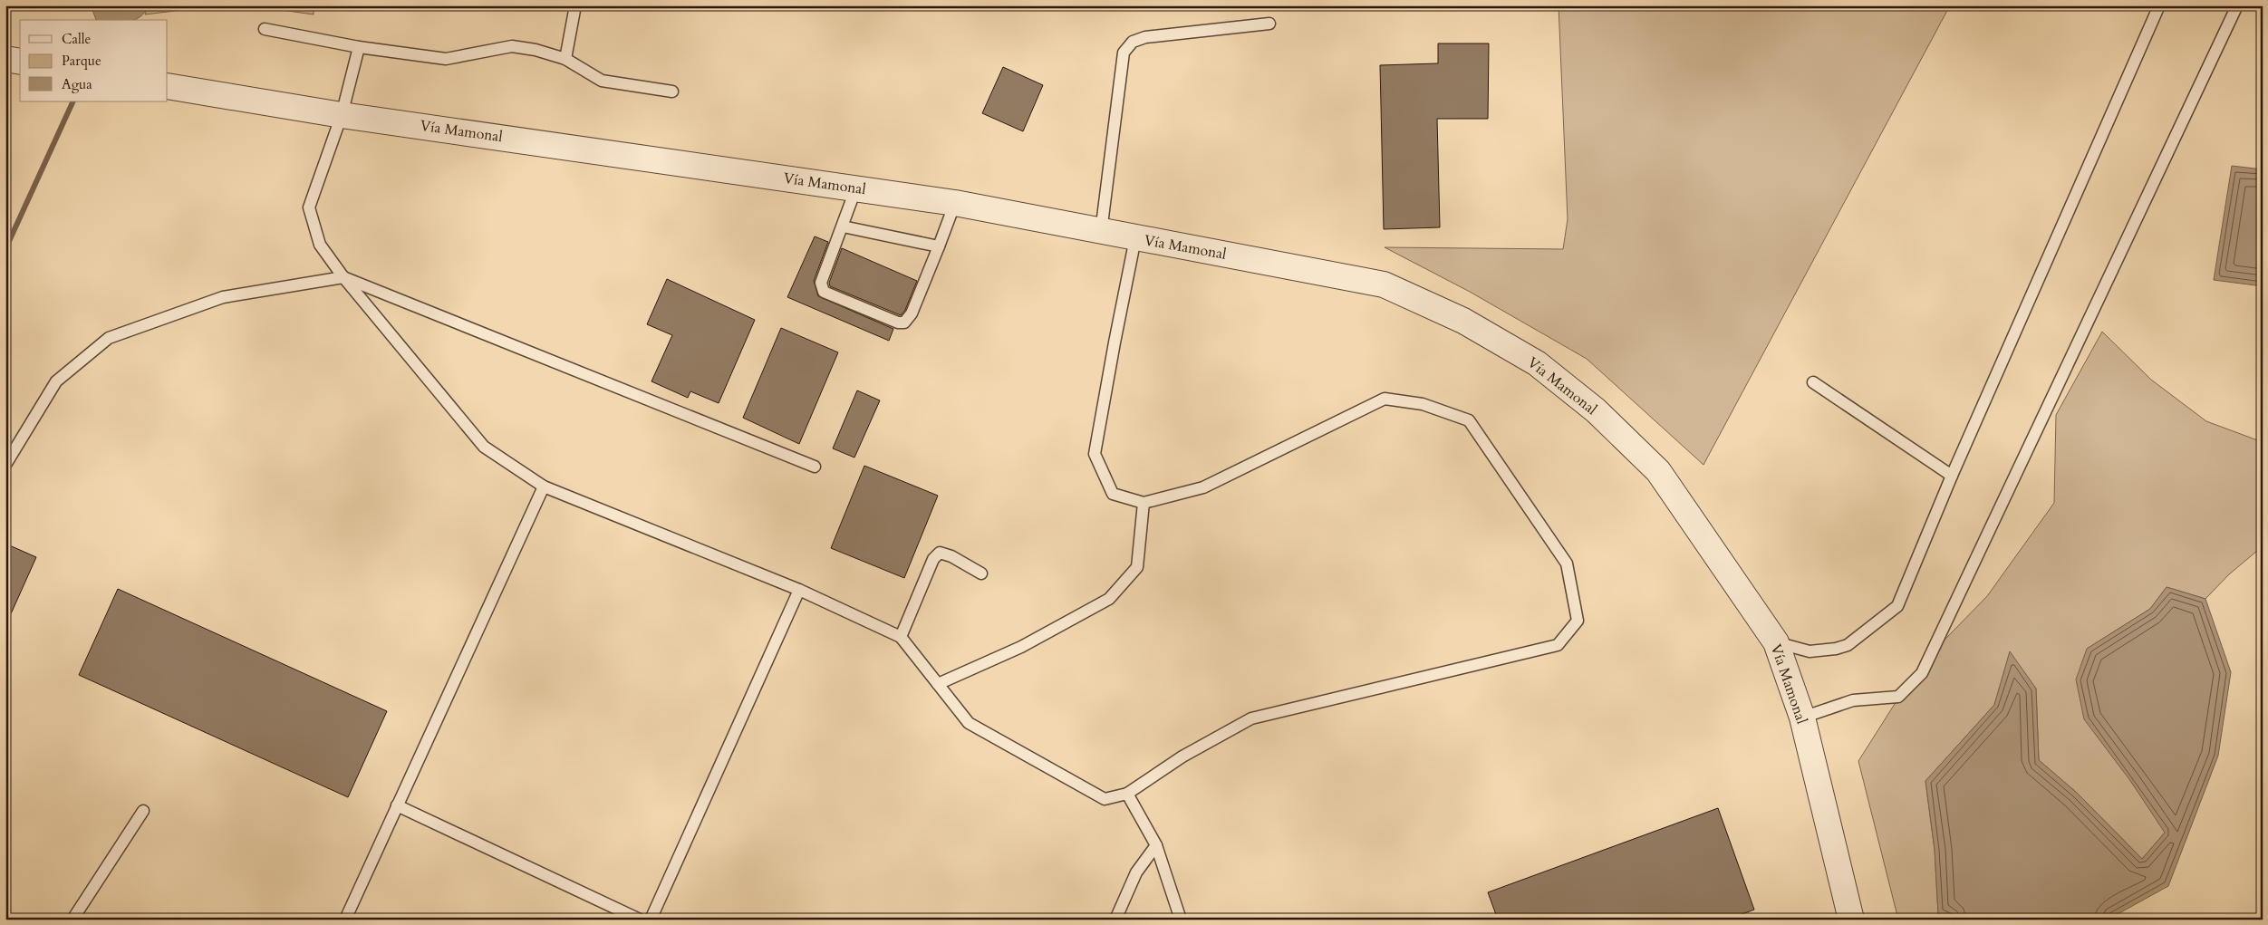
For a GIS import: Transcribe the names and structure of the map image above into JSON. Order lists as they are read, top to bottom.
{
  "streets": {
    "street": ["Vía Mamonal"]
  },
  "legend": ["Calle", "Parque", "Agua"]
}
